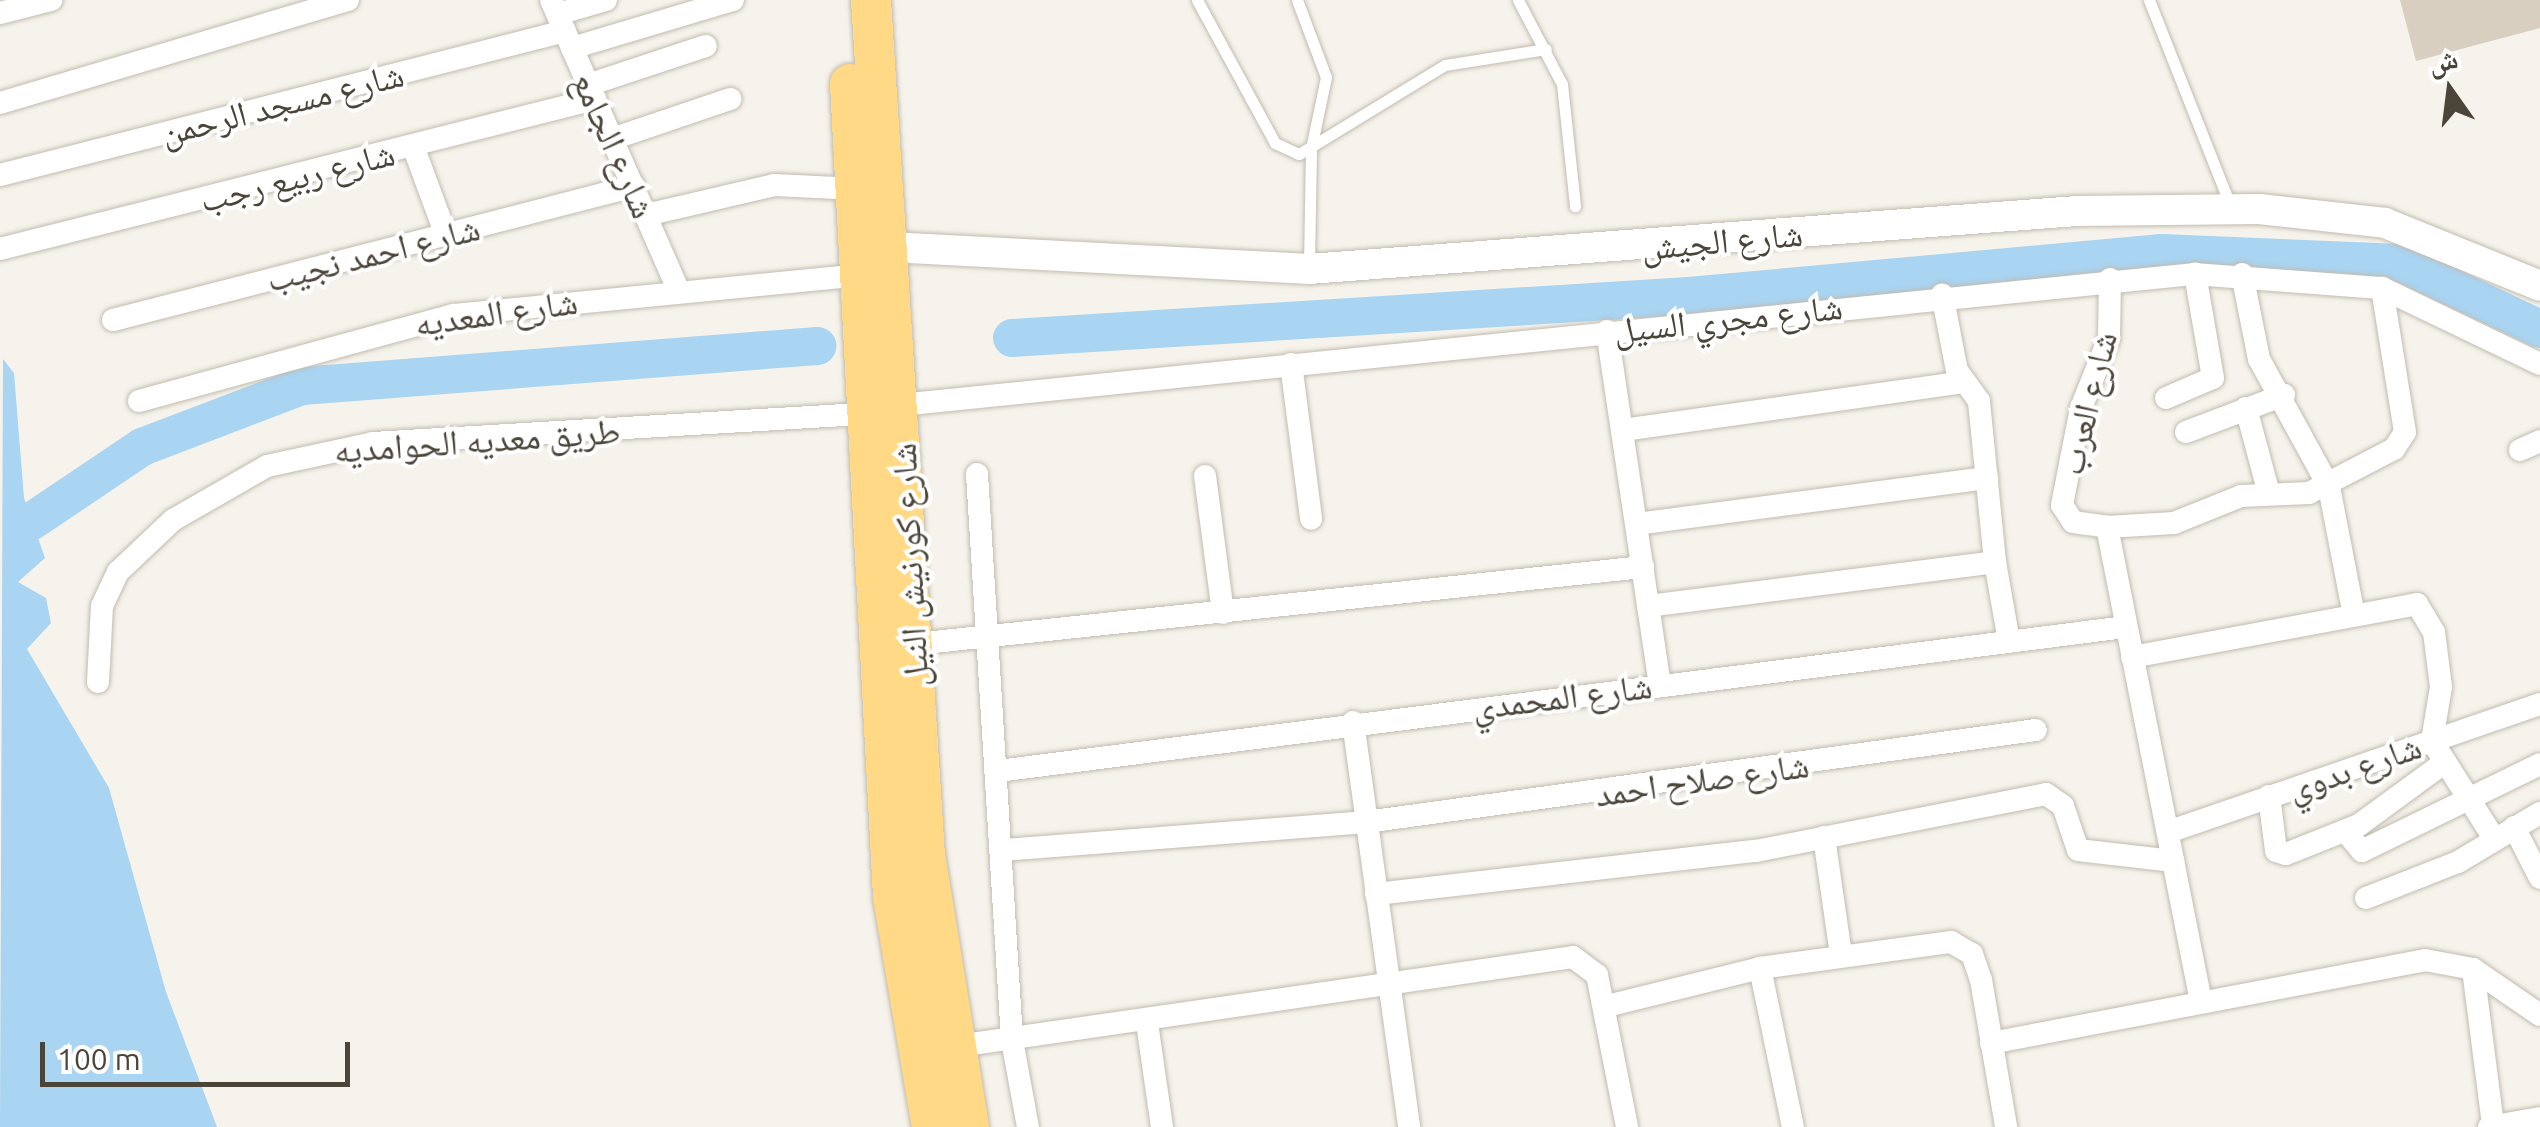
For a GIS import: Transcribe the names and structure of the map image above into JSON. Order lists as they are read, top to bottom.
{
  "streets": {
    "highway": ["شارع كورنيش النيل"],
    "street": [
      "شارع مسجد الرحمن",
      "شارع الجامع",
      "شارع ربيع رجب",
      "شارع الجيش",
      "شارع احمد نجيب",
      "شارع المعديه",
      "شارع مجري السيل",
      "شارع العرب",
      "طريق معديه الحوامديه",
      "شارع المحمدي",
      "شارع بدوي",
      "شارع صلاح احمد"
    ]
  },
  "crossings": [
    ["شارع مسجد الرحمن", "شارع الجامع"],
    ["شارع الجامع", "شارع ربيع رجب"],
    ["شارع الجامع", "شارع احمد نجيب"],
    ["شارع الجامع", "شارع المعديه"],
    ["شارع الجيش", "شارع المعديه"],
    ["شارع الجيش", "شارع كورنيش النيل"],
    ["شارع المعديه", "شارع كورنيش النيل"],
    ["شارع مجري السيل", "شارع العرب"],
    ["شارع مجري السيل", "طريق معديه الحوامديه"],
    ["شارع مجري السيل", "شارع كورنيش النيل"],
    ["طريق معديه الحوامديه", "شارع كورنيش النيل"]
  ],
  "scale_bar": "100 m",
  "north": "top"
}
